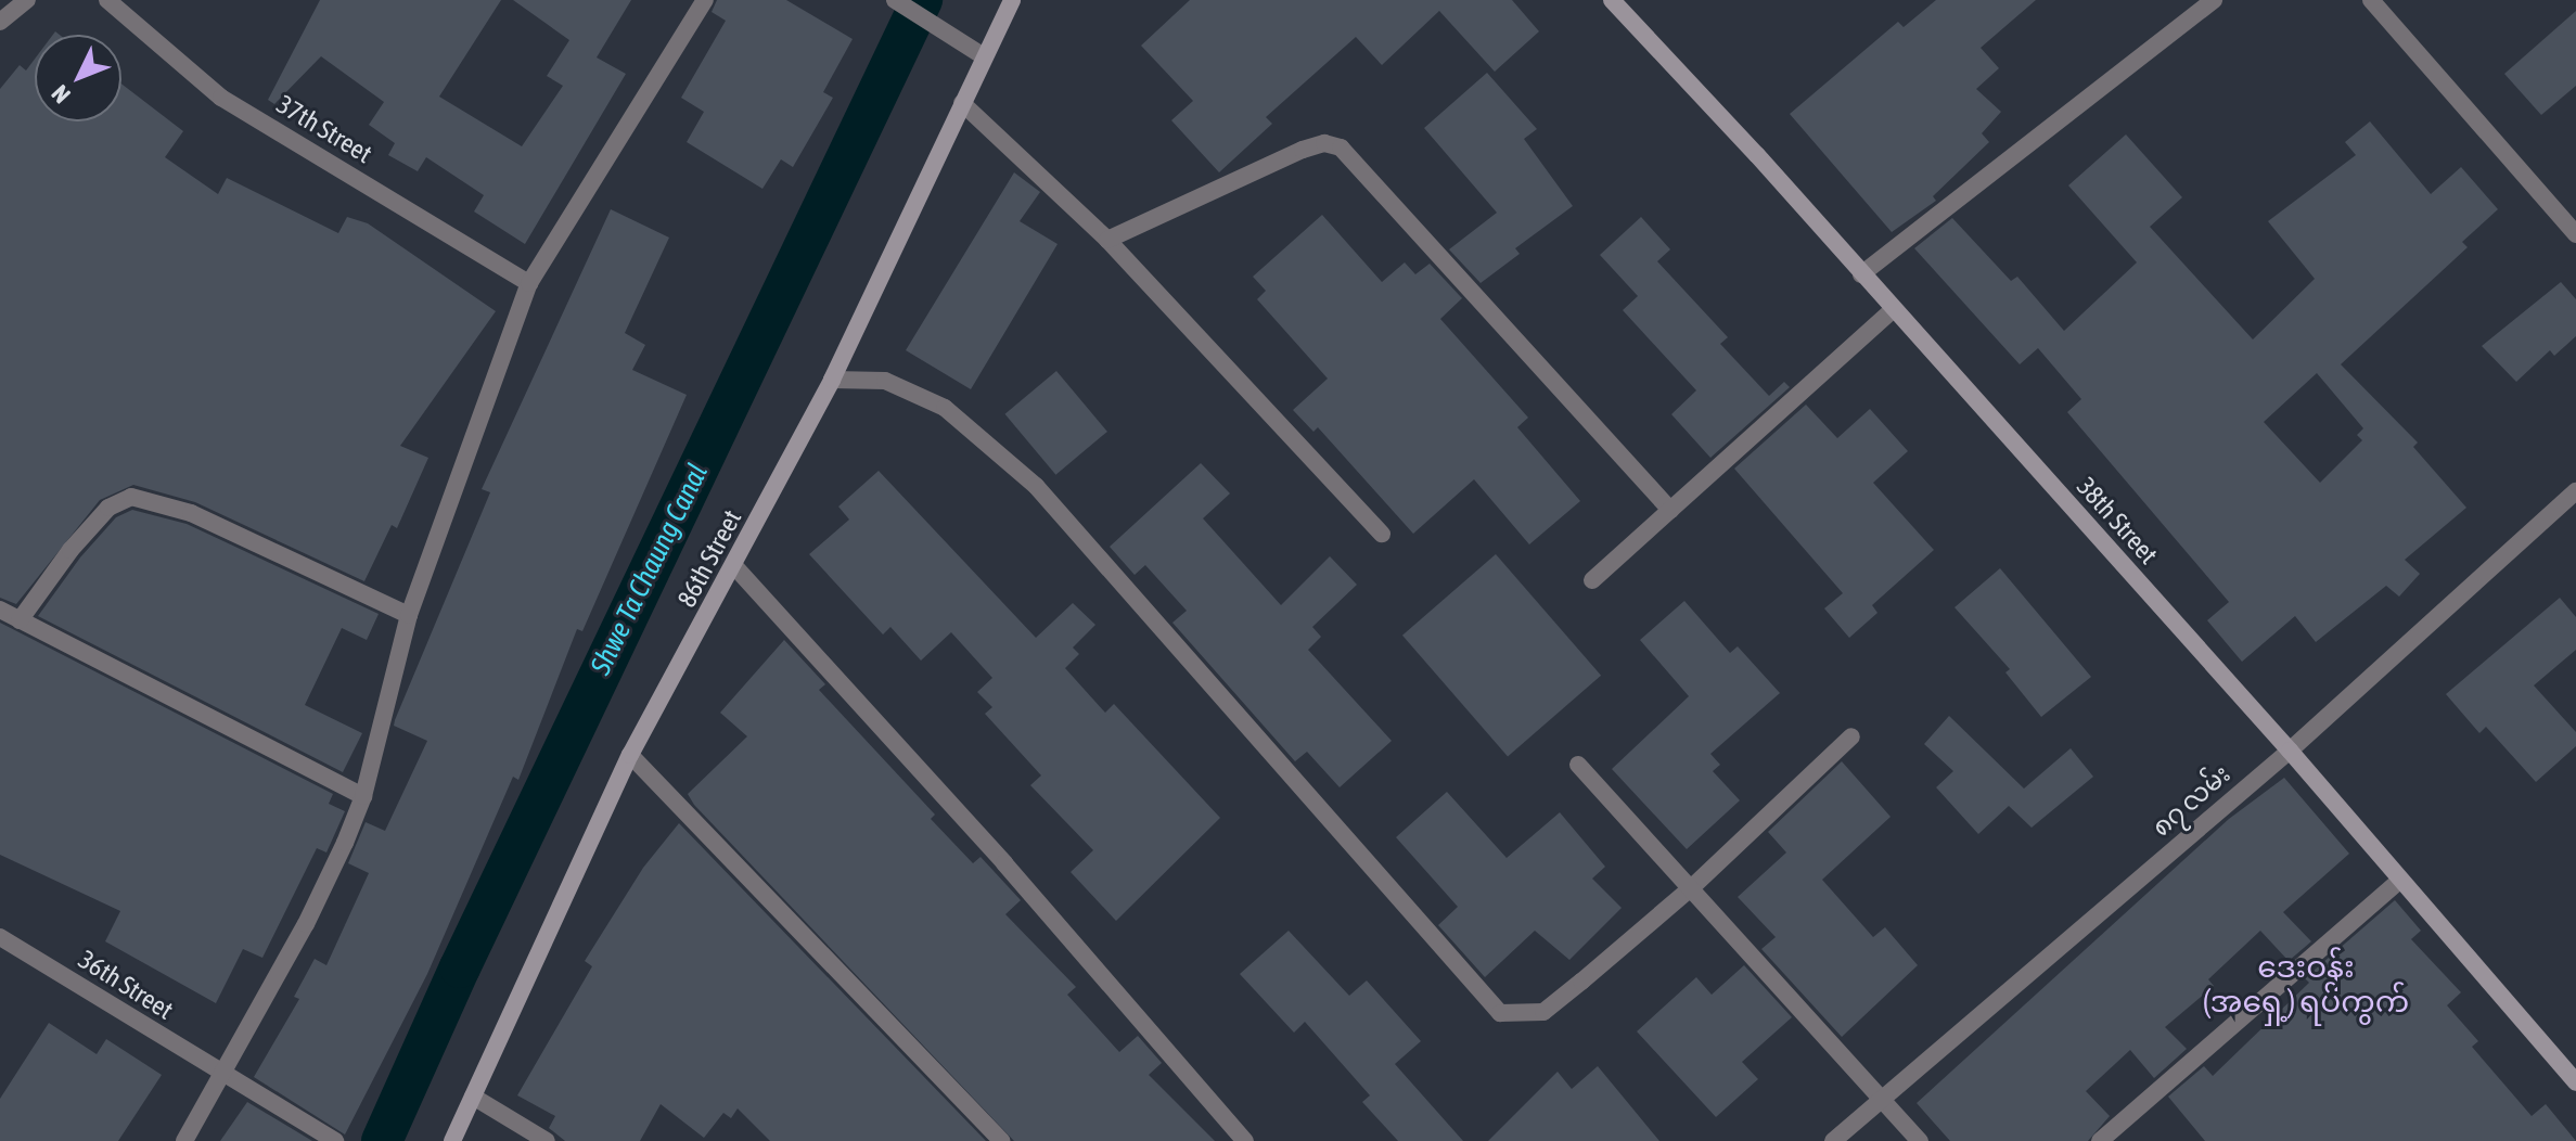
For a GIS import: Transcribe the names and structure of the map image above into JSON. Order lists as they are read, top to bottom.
{
  "streets": {
    "main road": ["38th Street", "86th Street"],
    "street": ["37th Street", "၈၇ လမ်း", "36th Street"]
  },
  "crossings": [
    ["38th Street", "၈၇ လမ်း"]
  ],
  "districts": ["ဒေးဝန်း (အရှေ့) ရပ်ကွက်"],
  "water": ["Shwe Ta Chaung Canal"],
  "north": "bottom left"
}
